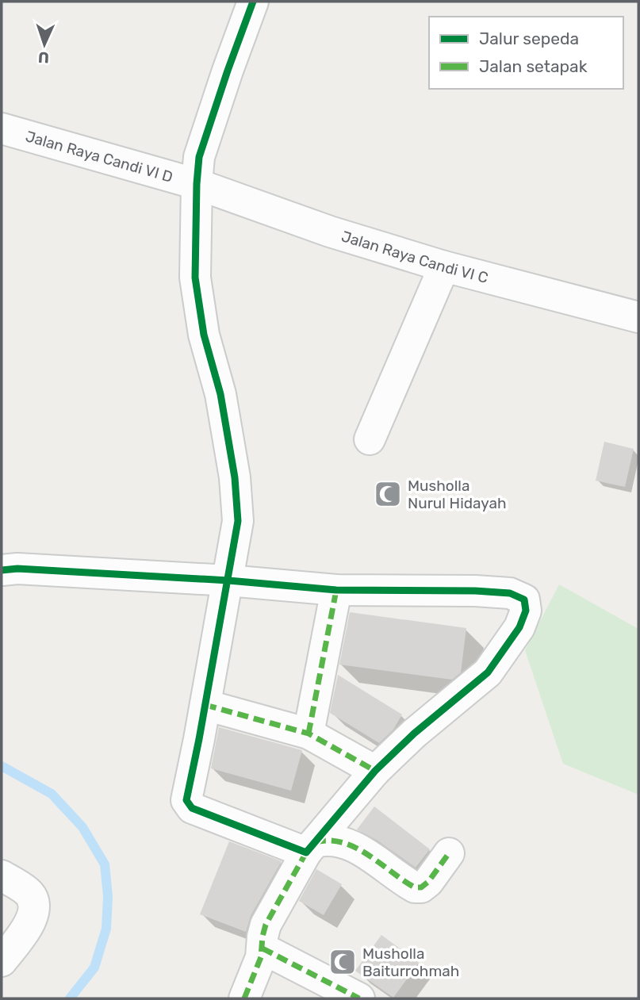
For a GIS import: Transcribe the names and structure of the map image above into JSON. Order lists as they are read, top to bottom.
{
  "streets": {
    "street": ["Jalan Raya Candi VI D", "Jalan Raya Candi VI C"]
  },
  "crossings": [
    ["Jalan Raya Candi VI D", "Jalan Raya Candi VI C"]
  ],
  "places": {
    "mosque": ["Musholla Nurul Hidayah", "Musholla Baiturrohmah"]
  },
  "legend": ["Jalur sepeda", "Jalan setapak"],
  "north": "bottom"
}
